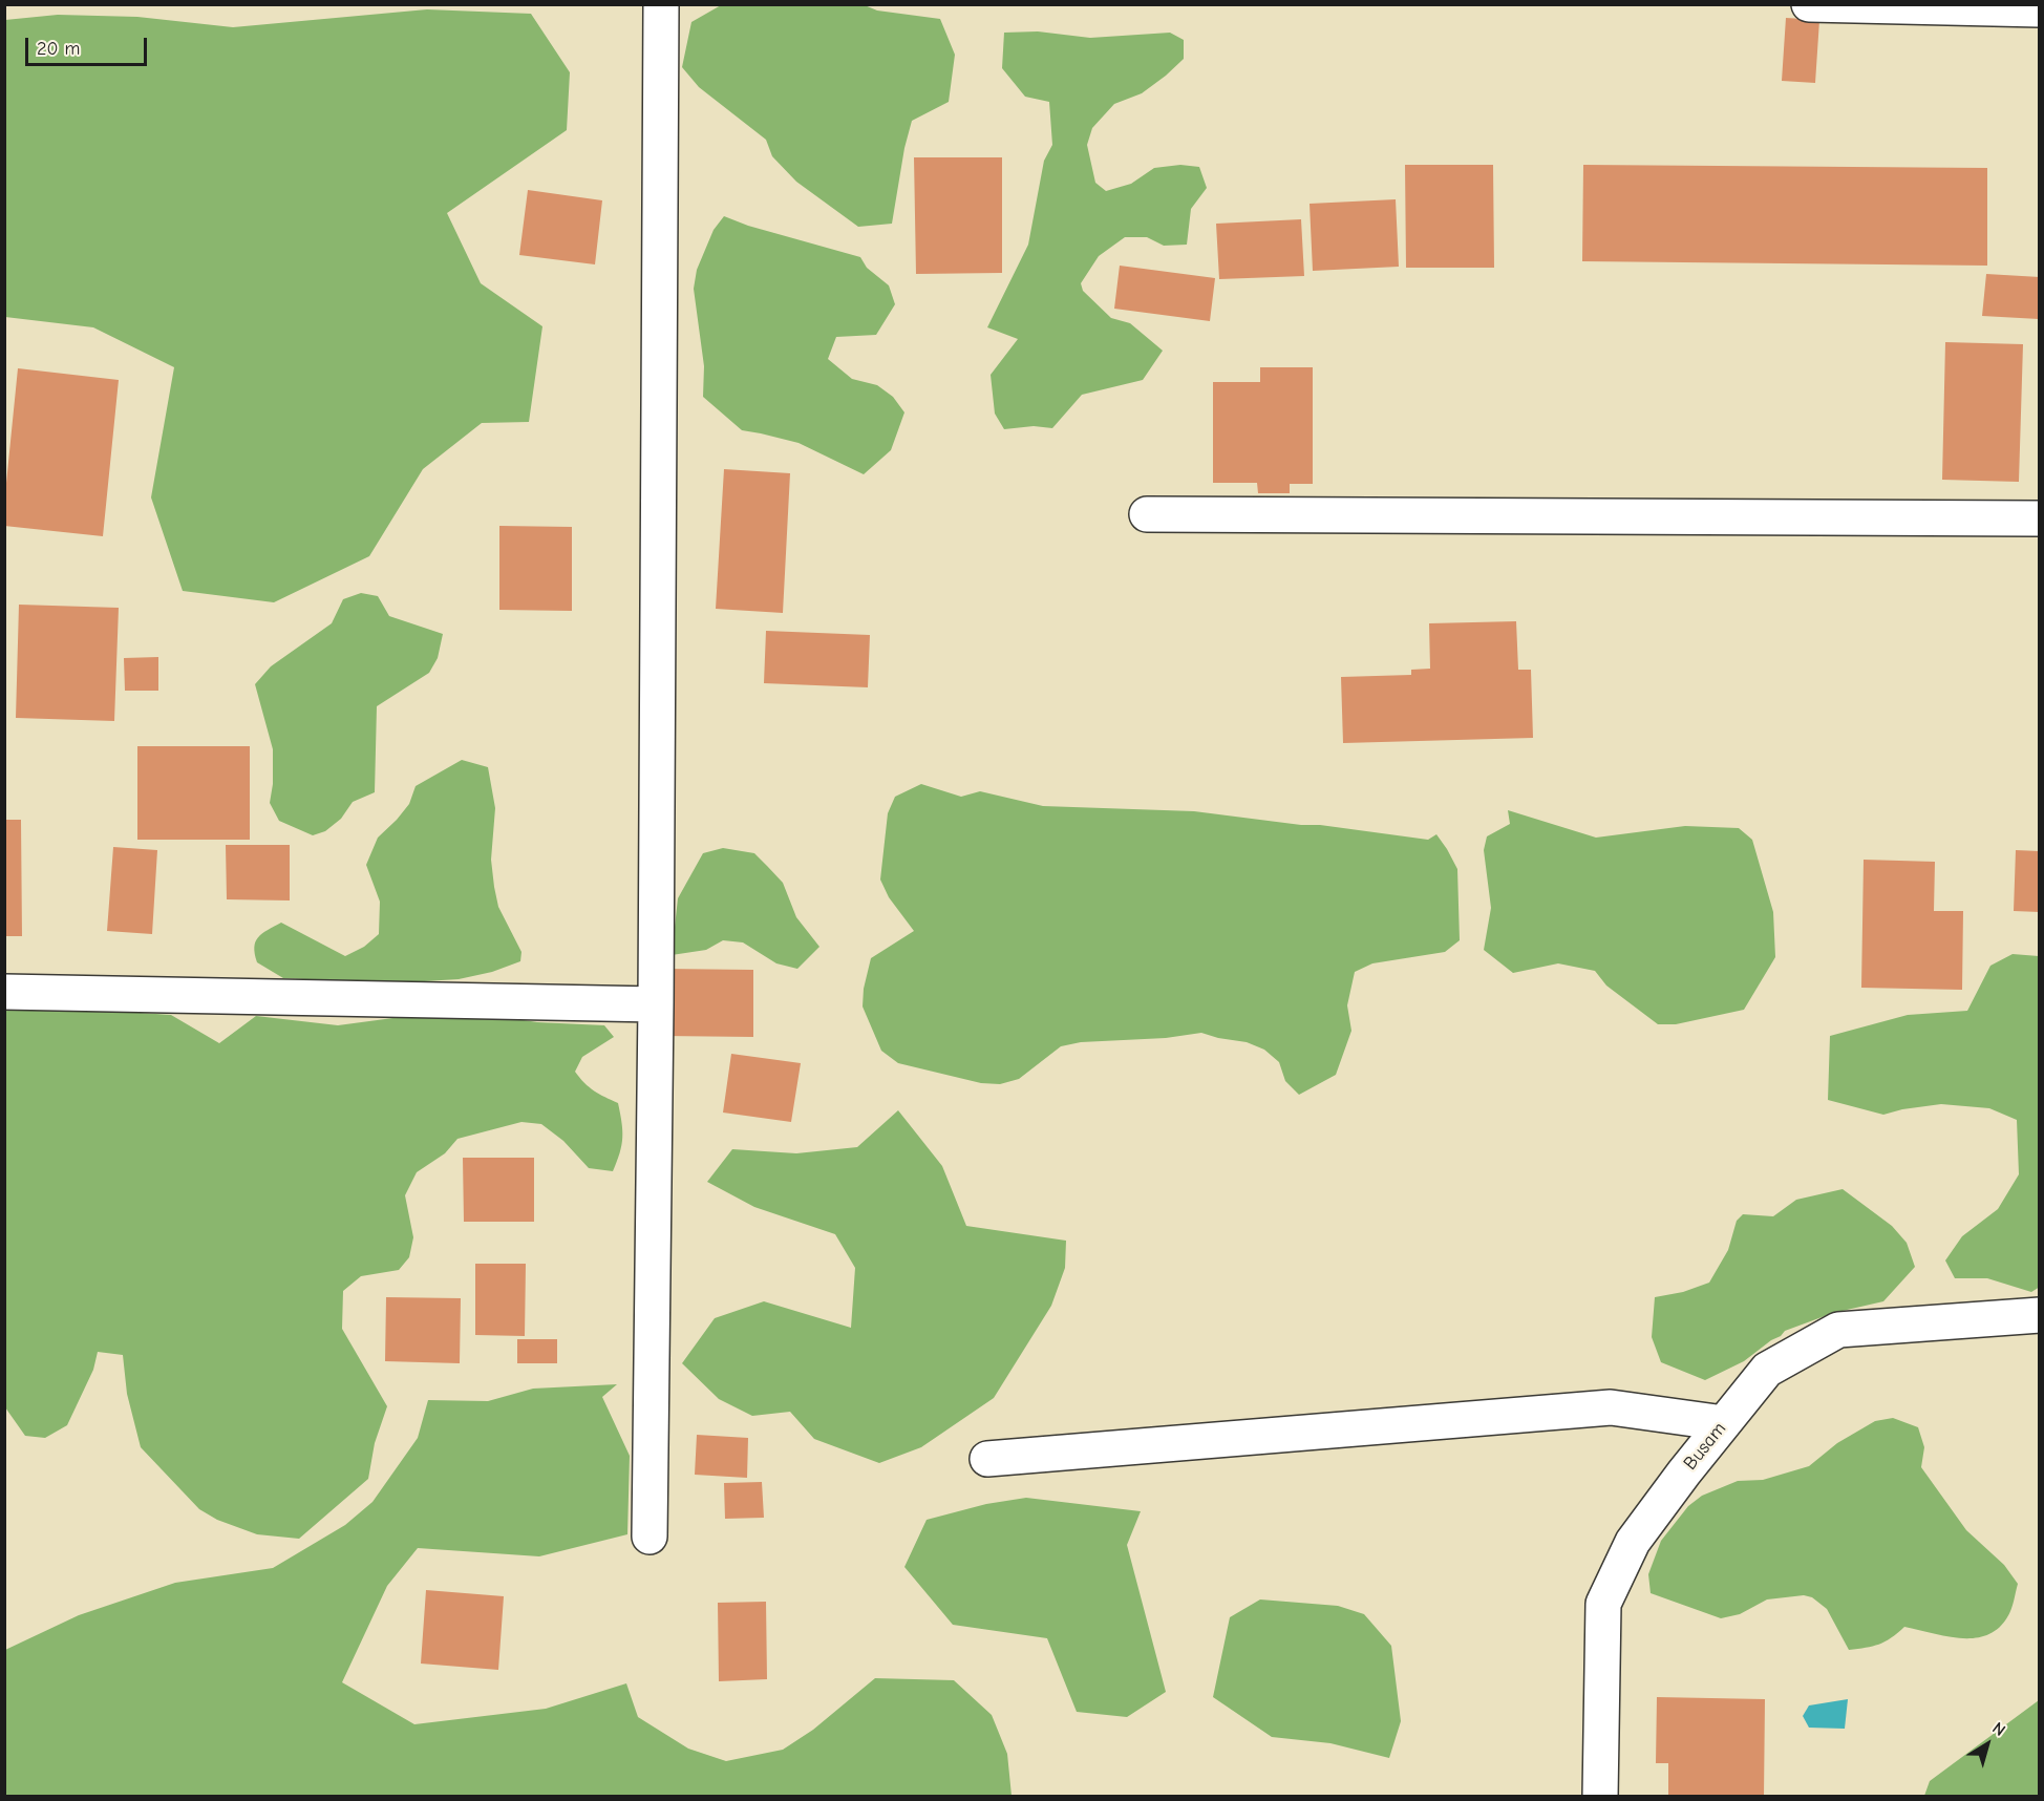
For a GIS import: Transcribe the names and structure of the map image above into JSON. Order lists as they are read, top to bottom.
{
  "streets": {
    "street": ["Busam"]
  },
  "scale_bar": "20 m",
  "north": "top right"
}
